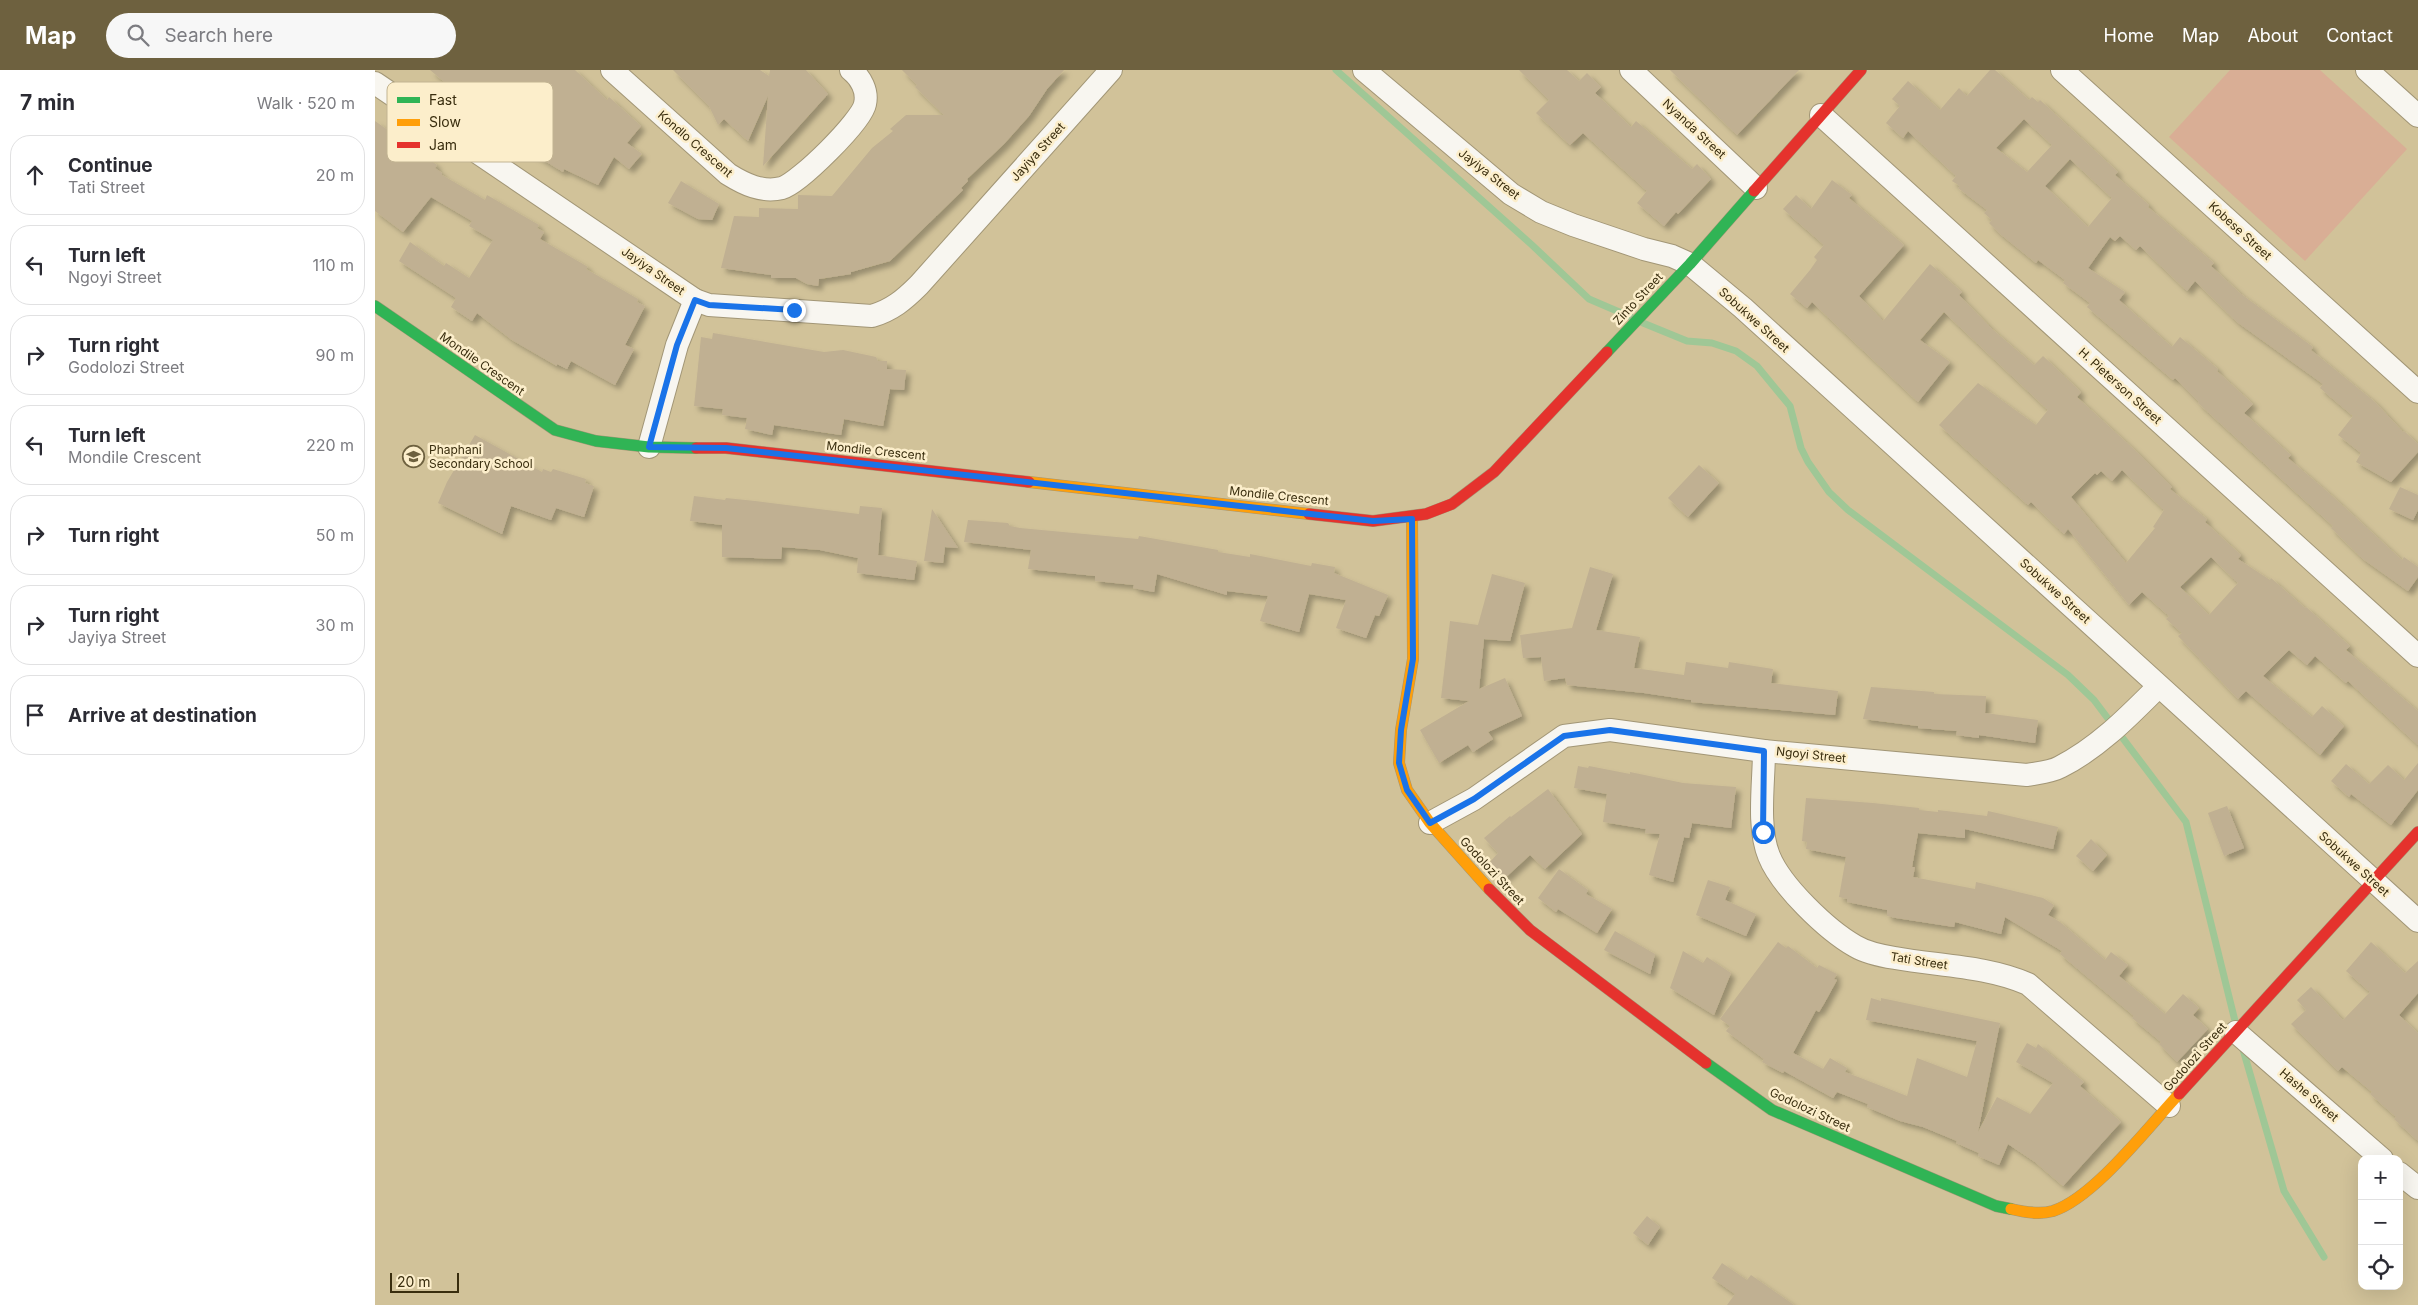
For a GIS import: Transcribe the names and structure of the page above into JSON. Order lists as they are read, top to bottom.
{
  "streets": {
    "street": [
      "Nyanda Street",
      "Kondlo Crescent",
      "Jayiya Street",
      "Kobese Street",
      "Zinto Street",
      "Sobukwe Street",
      "Mondile Crescent",
      "H. Pieterson Street",
      "Ngoyi Street",
      "Godolozi Street",
      "Tati Street",
      "Hashe Street"
    ]
  },
  "crossings": [
    ["Nyanda Street", "Zinto Street"],
    ["Jayiya Street", "Zinto Street"],
    ["Jayiya Street", "Sobukwe Street"],
    ["Zinto Street", "Sobukwe Street"],
    ["Zinto Street", "Mondile Crescent"],
    ["Zinto Street", "H. Pieterson Street"],
    ["Zinto Street", "Godolozi Street"],
    ["Sobukwe Street", "Ngoyi Street"],
    ["Sobukwe Street", "Godolozi Street"],
    ["Mondile Crescent", "Godolozi Street"],
    ["Ngoyi Street", "Godolozi Street"],
    ["Ngoyi Street", "Tati Street"],
    ["Godolozi Street", "Tati Street"],
    ["Godolozi Street", "Hashe Street"]
  ],
  "places": {
    "school or university": ["Phaphani Secondary School"]
  },
  "legend": ["Fast", "Slow", "Jam"],
  "scale_bar": "20 m",
  "page": {
    "header": "Map",
    "search": "Search here",
    "nav": [
      "Home",
      "Map",
      "About",
      "Contact"
    ],
    "heading": ["7 min", "Walk · 520 m"],
    "list": [
      ["Continue", "Tati Street", "20 m"],
      ["Turn left", "Ngoyi Street", "110 m"],
      ["Turn right", "Godolozi Street", "90 m"],
      ["Turn left", "Mondile Crescent", "220 m"],
      ["Turn right", "50 m"],
      ["Turn right", "Jayiya Street", "30 m"],
      "Arrive at destination"
    ],
    "map_buttons": ["+", "−"],
    "scale": "20 m"
  }
}
